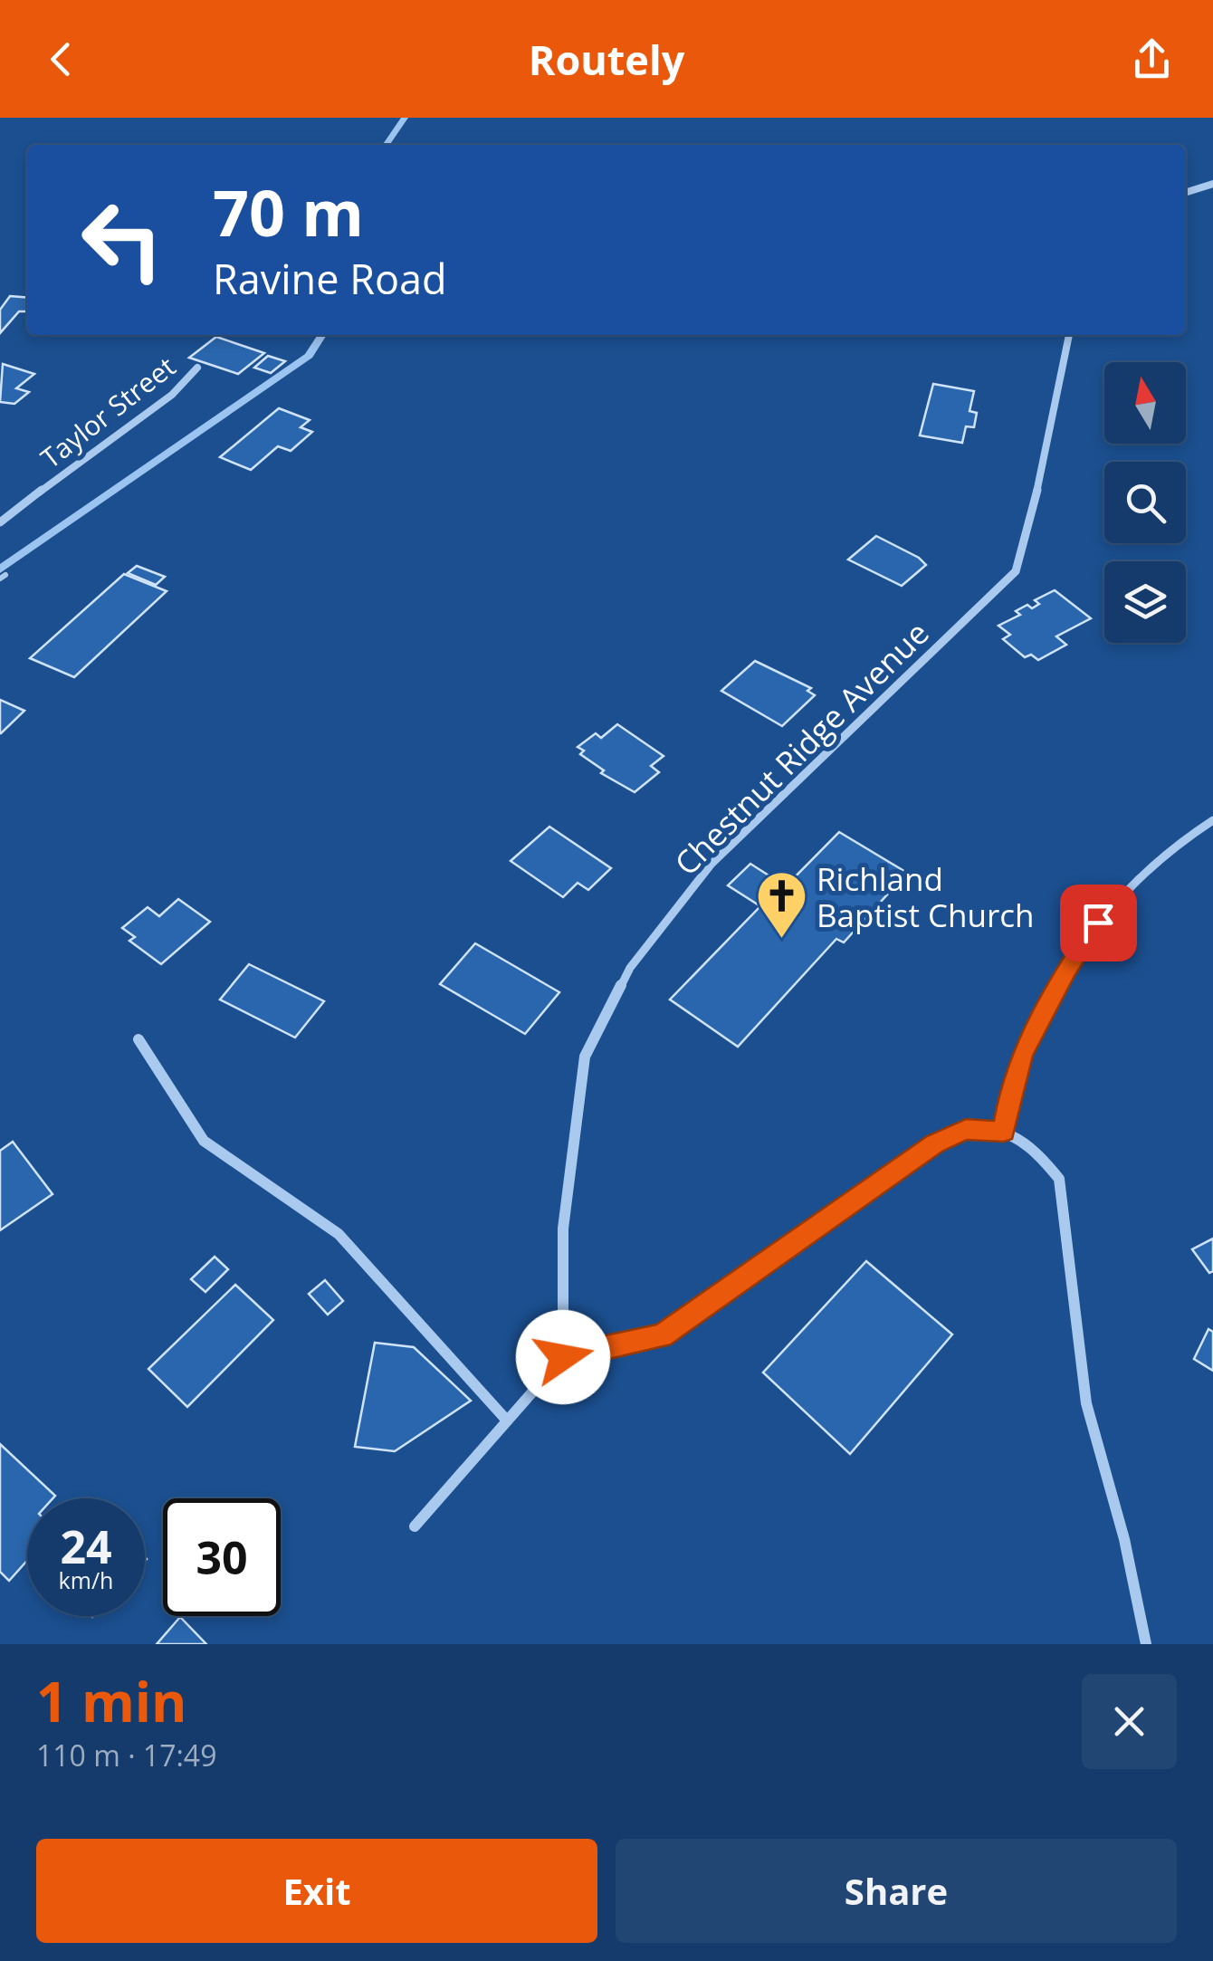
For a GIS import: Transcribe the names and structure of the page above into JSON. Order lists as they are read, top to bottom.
{
  "streets": {
    "street": ["Taylor Street", "Chestnut Ridge Avenue"]
  },
  "places": {
    "church": ["Richland Baptist Church"]
  },
  "north": "top",
  "page": {
    "header": "Routely",
    "turn": ["70 m", "Ravine Road"],
    "speed": "24 km/h",
    "limit": "30",
    "heading": ["1 min", "110 m · 17:49"],
    "buttons": ["Exit", "Share"]
  }
}
